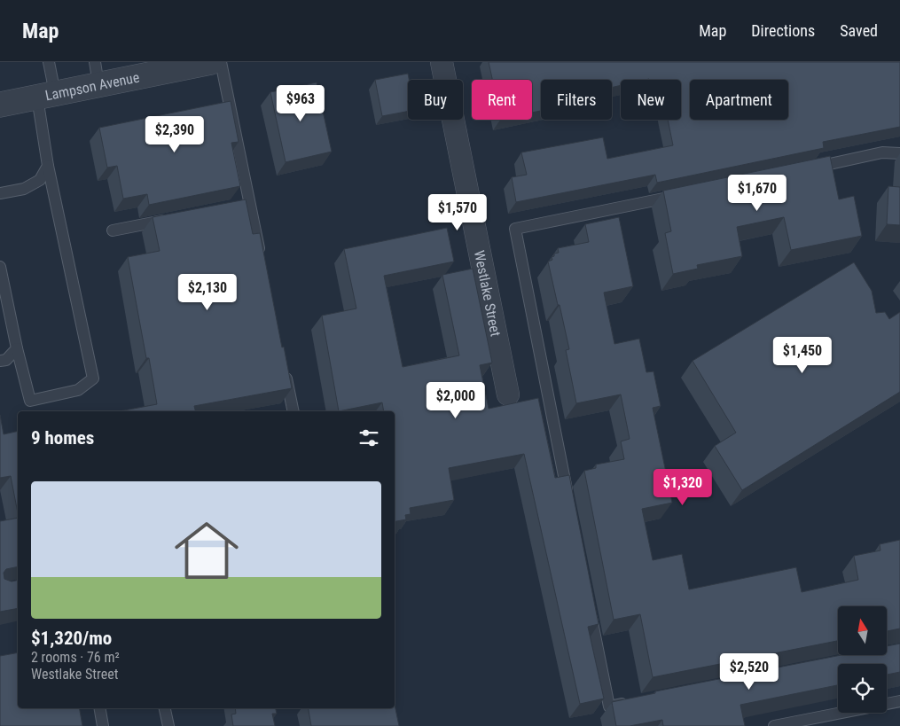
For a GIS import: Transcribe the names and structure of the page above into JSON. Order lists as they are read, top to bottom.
{
  "streets": {
    "street": ["Lampson Avenue", "Westlake Street"]
  },
  "north": "top",
  "page": {
    "header": "Map",
    "nav": ["Map", "Directions", "Saved"],
    "chip": [
      "Buy",
      "Rent",
      "Filters",
      "New",
      "Apartment"
    ],
    "price": [
      "$963",
      "$2,390",
      "$1,670",
      "$1,570",
      "$2,130",
      "$1,450",
      "$2,000",
      "$1,320",
      "$2,520"
    ],
    "heading": "9 homes",
    "list": [
      {
        "name": "$1,320/mo",
        "note": "2 rooms · 76 m² · Westlake Street"
      }
    ]
  }
}
